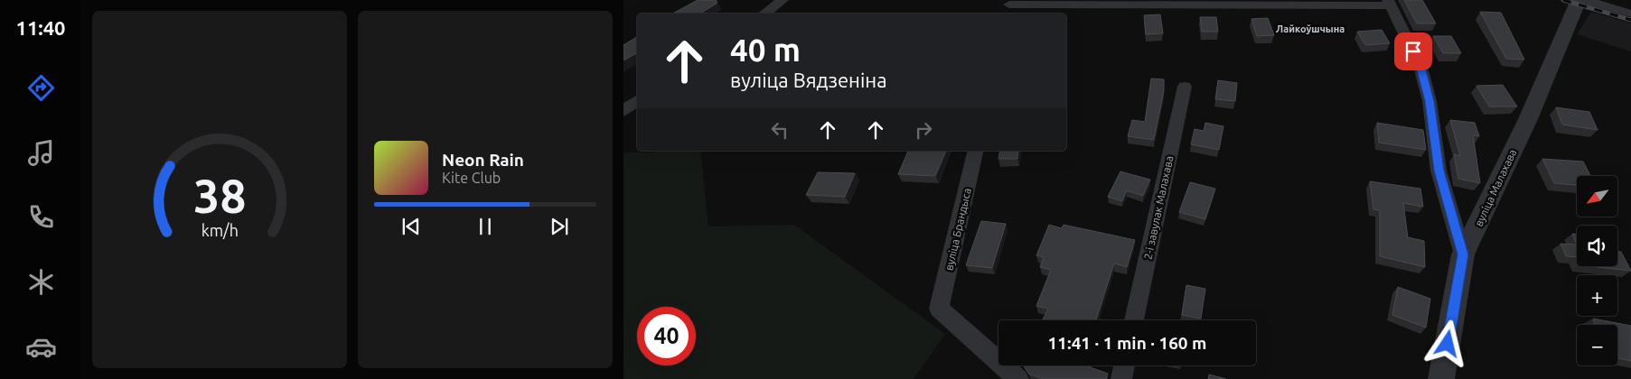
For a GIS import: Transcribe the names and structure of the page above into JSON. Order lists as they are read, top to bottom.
{
  "streets": {
    "street": ["вуліца Малахава", "2-і завулак Малахава", "вуліца Брандыса"]
  },
  "districts": ["Лайкоўшчына"],
  "north": "bottom left",
  "page": {
    "tabs": "11:40",
    "turn": ["40 m", "вуліца Вядзеніна"],
    "song": ["Neon Rain", "Kite Club"],
    "map_buttons": ["+", "−"],
    "limit": "40",
    "trip": "11:41 · 1 min · 160 m",
    "gauge": ["38", "km/h"]
  }
}
